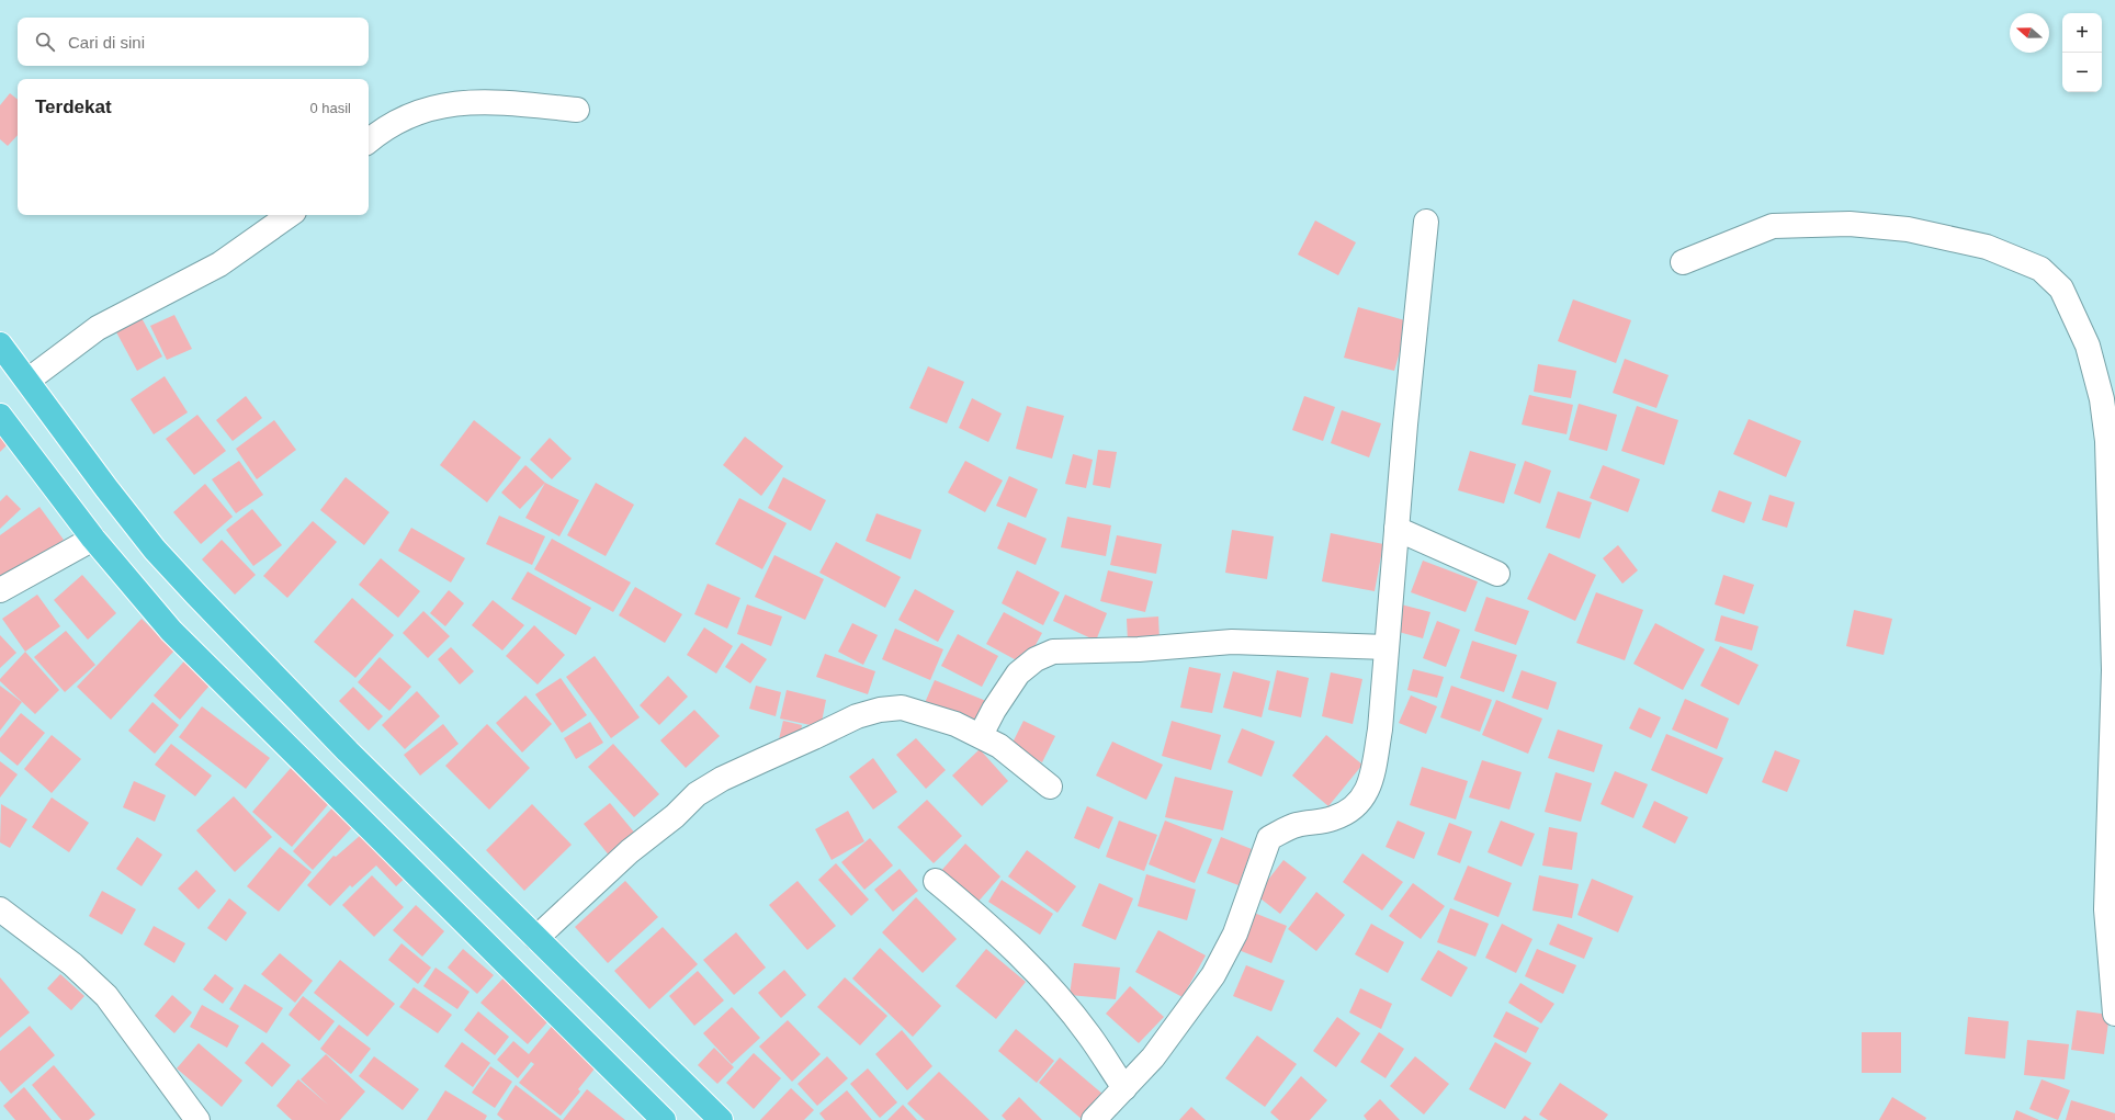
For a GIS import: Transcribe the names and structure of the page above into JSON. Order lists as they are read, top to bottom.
{
  "north": "left",
  "page": {
    "map_buttons": ["+", "−"],
    "search": "Cari di sini",
    "heading": ["Terdekat", "0 hasil"]
  }
}
